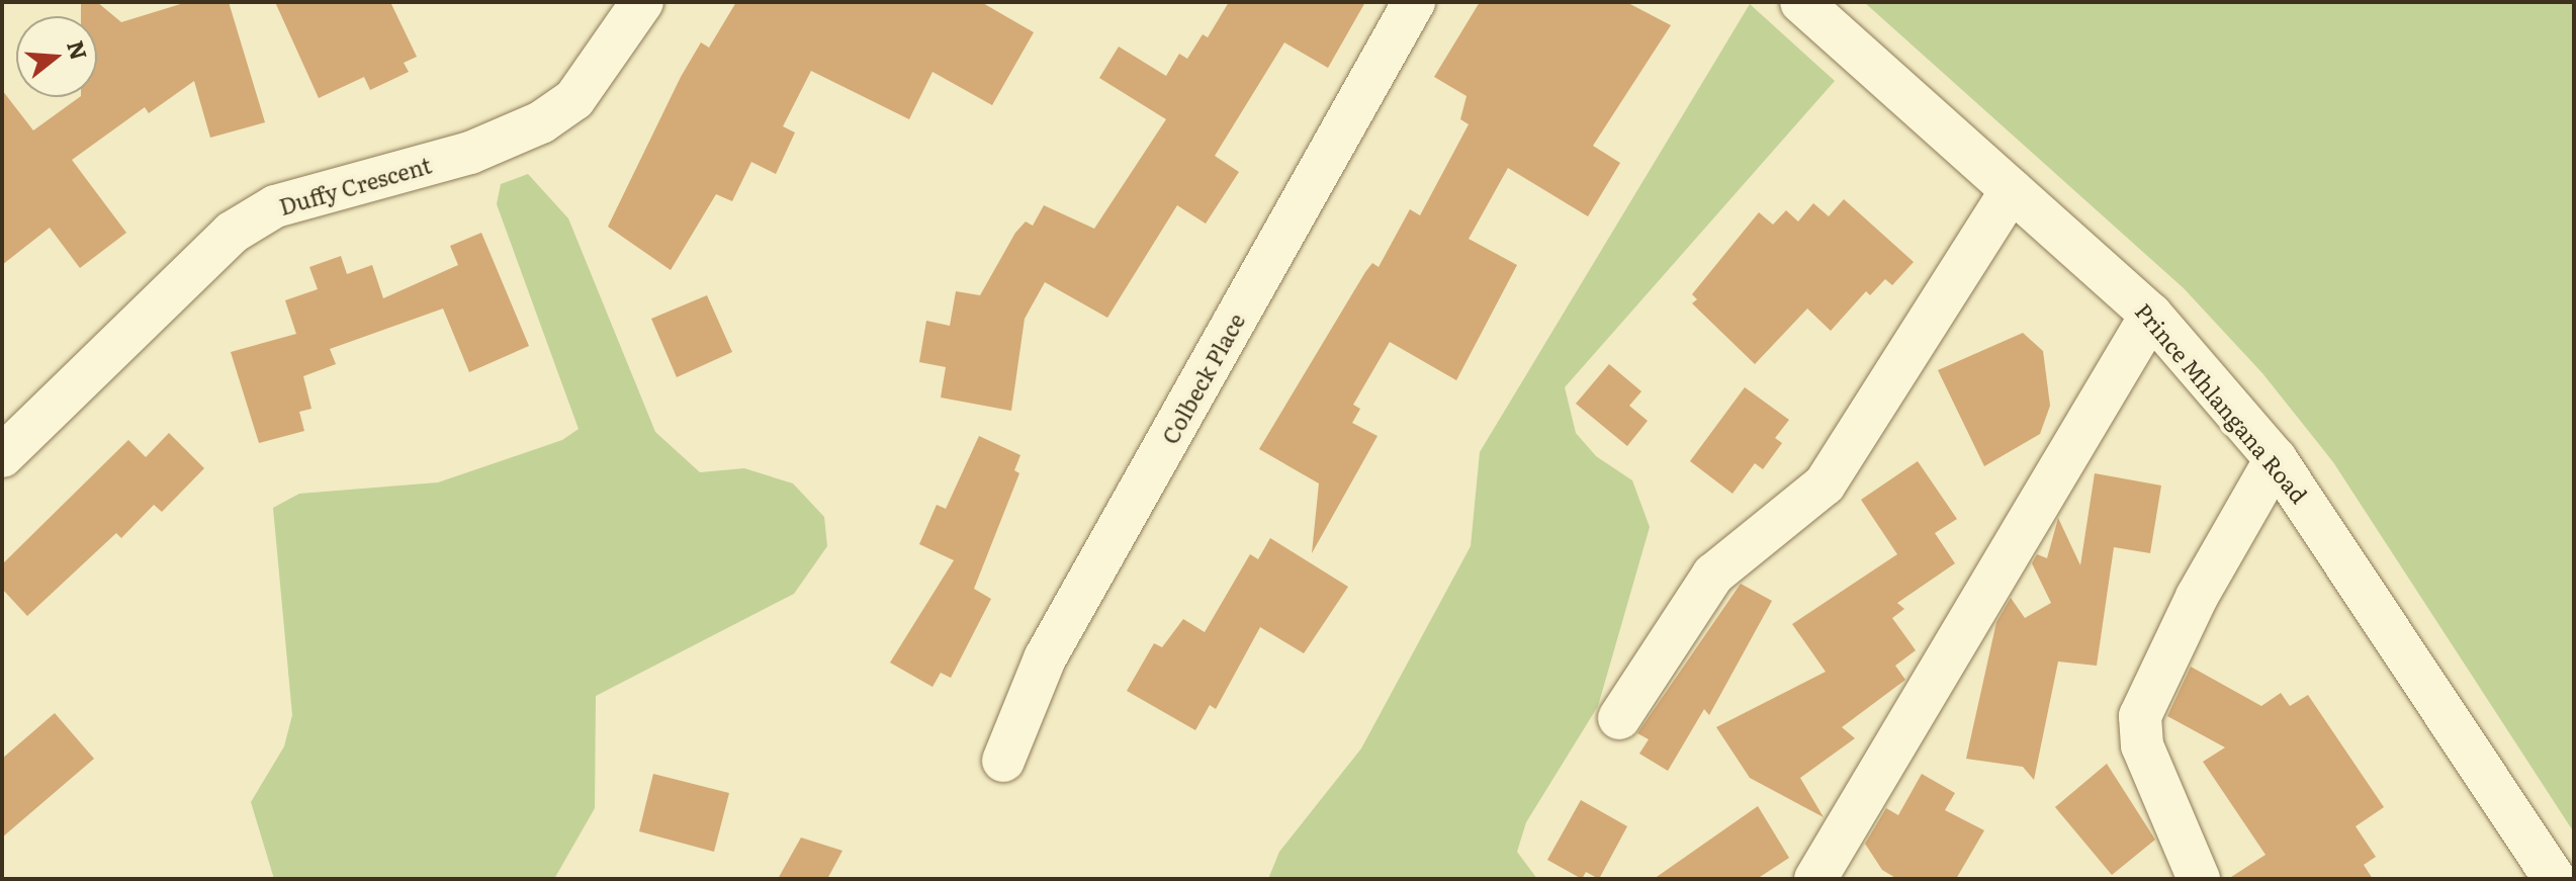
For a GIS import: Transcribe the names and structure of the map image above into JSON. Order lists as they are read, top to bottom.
{
  "streets": {
    "street": ["Duffy Crescent", "Colbeck Place", "Prince Mhlangana Road"]
  },
  "north": "right"
}
